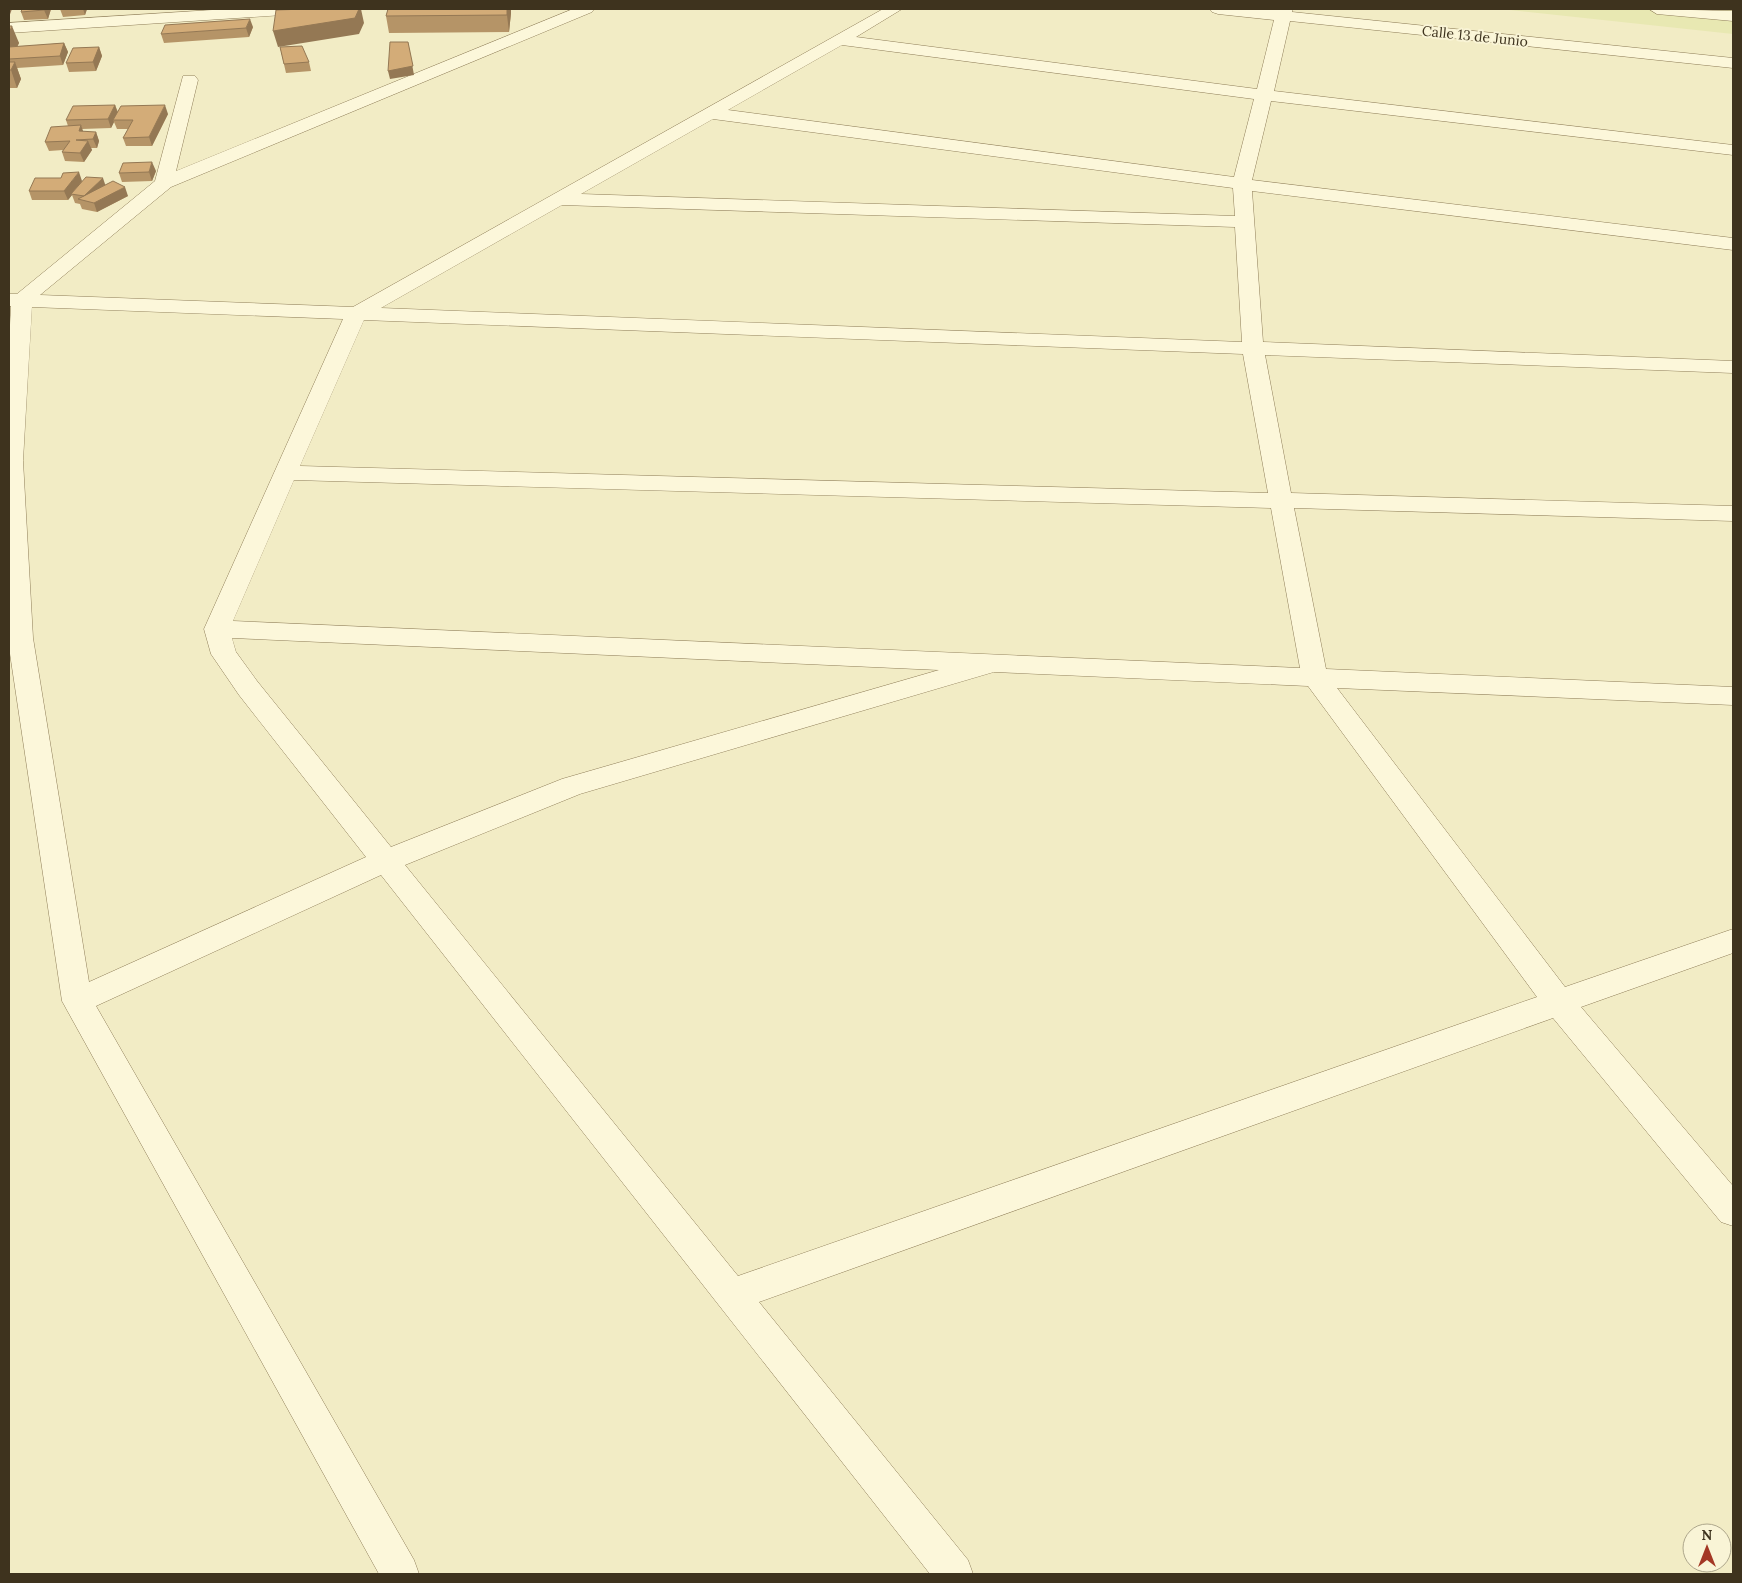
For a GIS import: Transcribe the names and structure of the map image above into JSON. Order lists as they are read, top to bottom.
{
  "streets": {
    "street": ["Calle 13 de Junio"]
  },
  "north": "top"
}
